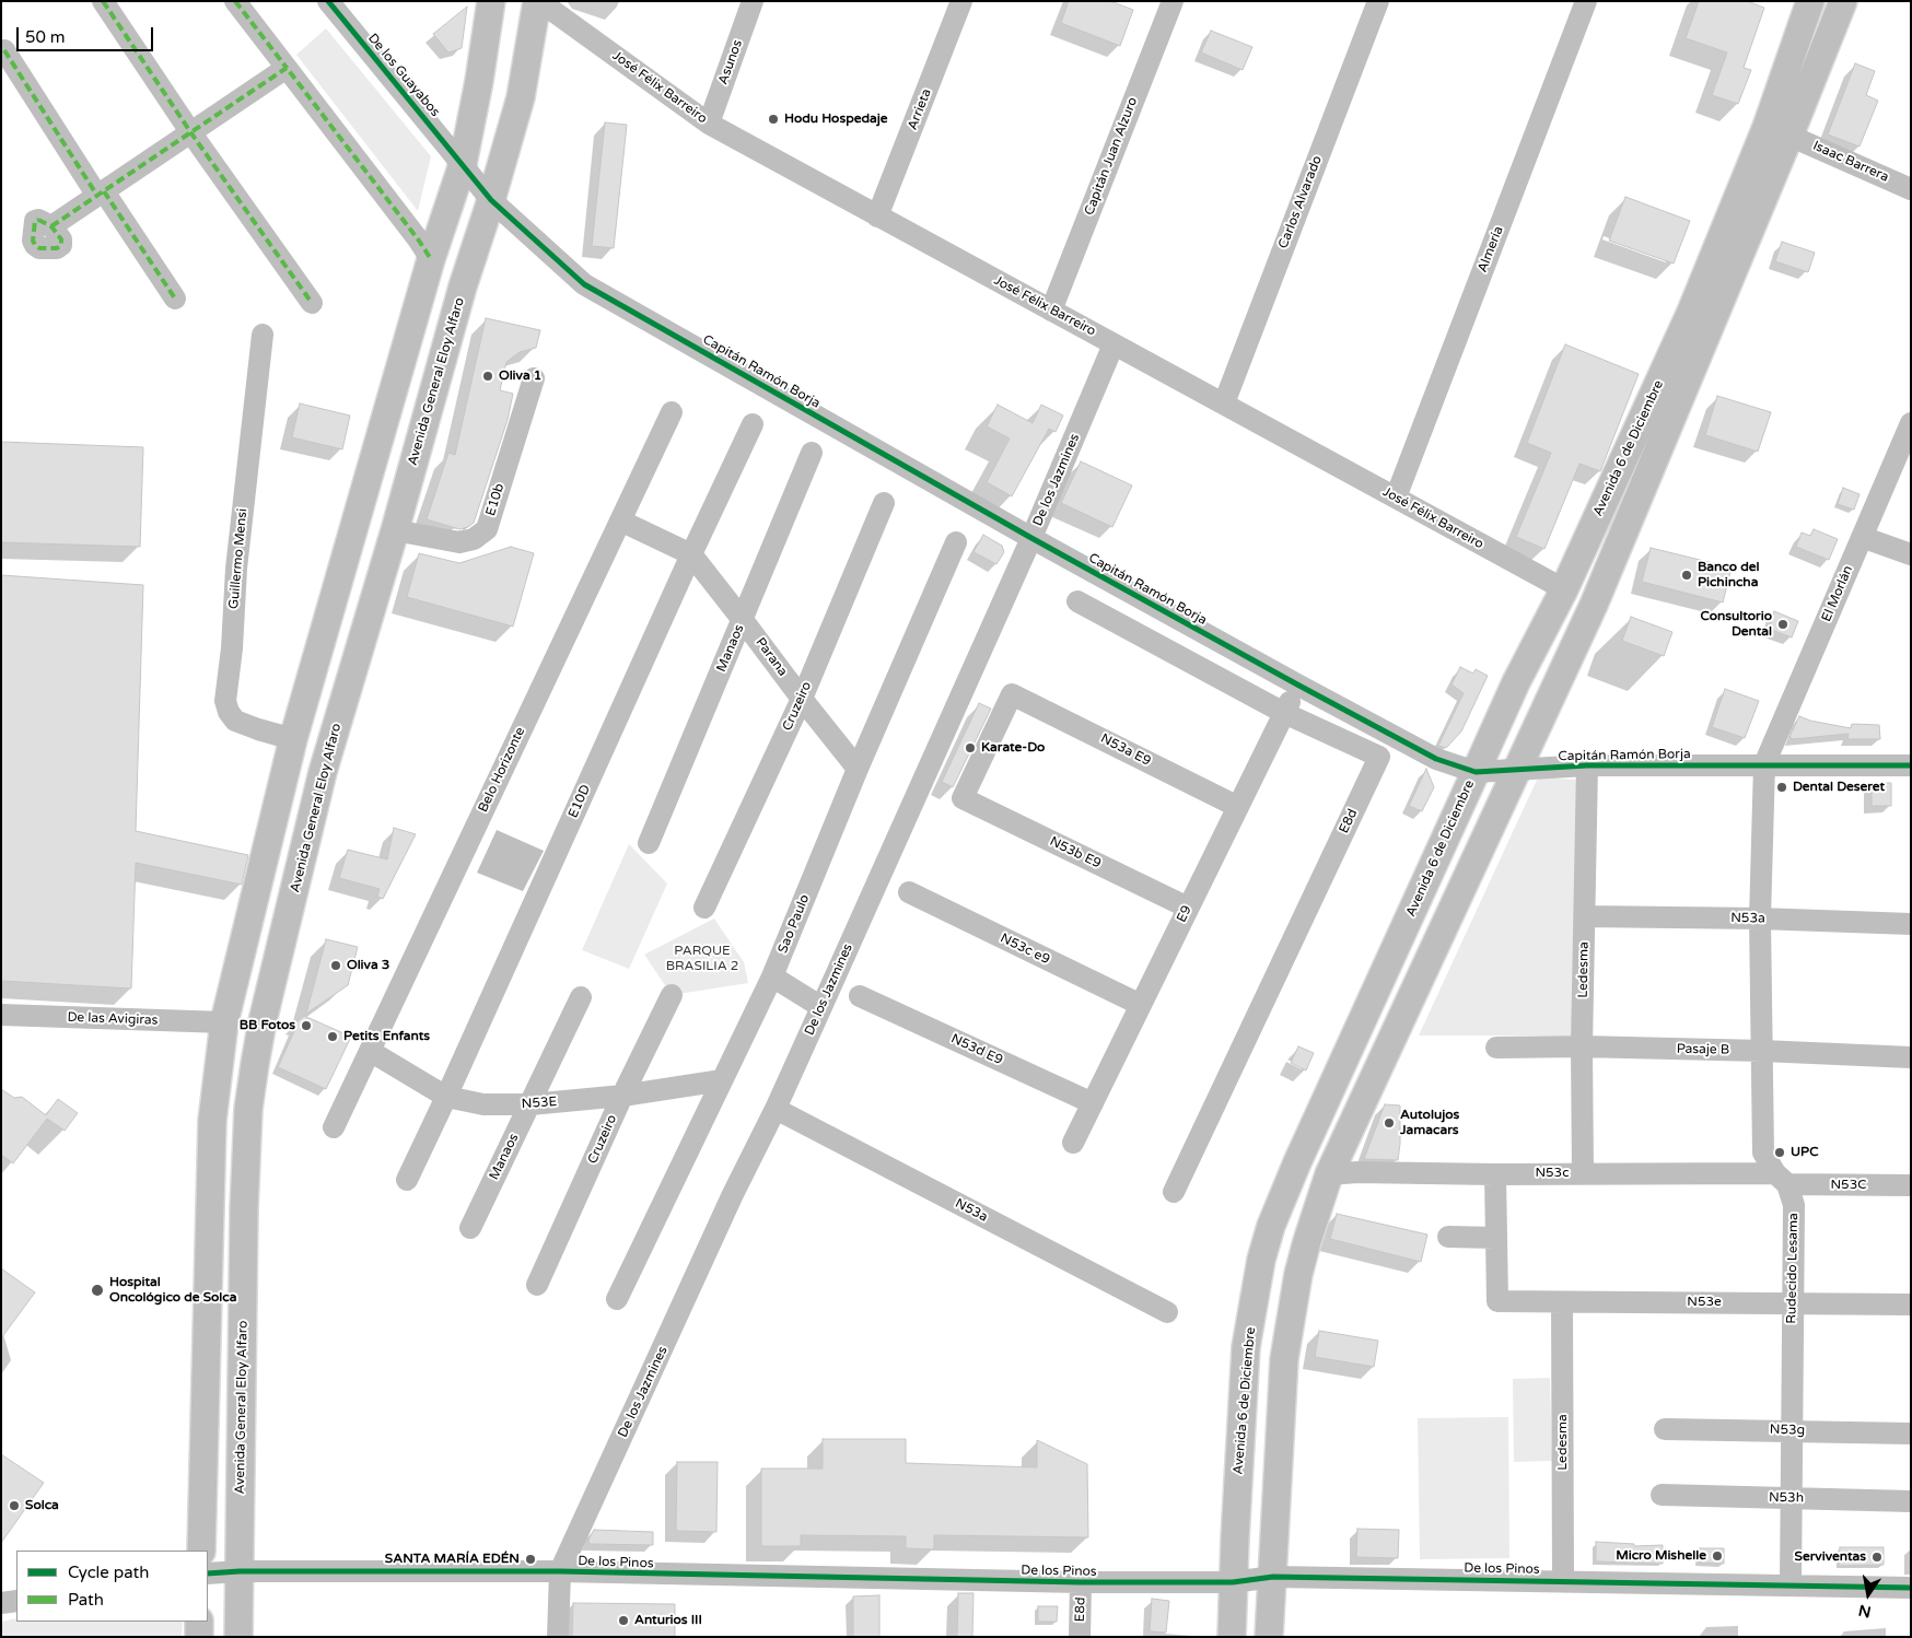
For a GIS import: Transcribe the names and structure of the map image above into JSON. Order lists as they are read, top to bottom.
{
  "streets": {
    "main road": ["Avenida General Eloy Alfaro", "Avenida 6 de Diciembre"],
    "street": [
      "Asunos",
      "De los Guayabos",
      "José Félix Barreiro",
      "Arrieta",
      "Capitán Juan Alzuro",
      "Isaac Barrera",
      "Carlos Alvarado",
      "Almería",
      "Capitán Ramón Borja",
      "De los Jazmines",
      "E10b",
      "Guillermo Mensi",
      "El Morlán",
      "Manaos",
      "Parana",
      "Cruzeiro",
      "N53a E9",
      "Belo Horizonte",
      "E10D",
      "E8d",
      "N53b E9",
      "E9",
      "N53a",
      "Sao Paulo",
      "N53c e9",
      "Ledesma",
      "De las Avigiras",
      "N53d E9",
      "Pasaje B",
      "N53E",
      "N53c",
      "N53C",
      "Rudecido Lesama",
      "N53e",
      "N53g",
      "N53h",
      "De los Pinos"
    ]
  },
  "crossings": [
    ["Asunos", "José Félix Barreiro"],
    ["De los Guayabos", "Capitán Ramón Borja"],
    ["José Félix Barreiro", "Arrieta"],
    ["José Félix Barreiro", "Capitán Juan Alzuro"],
    ["José Félix Barreiro", "Carlos Alvarado"],
    ["José Félix Barreiro", "Almería"],
    ["José Félix Barreiro", "Avenida General Eloy Alfaro"],
    ["José Félix Barreiro", "Avenida 6 de Diciembre"],
    ["José Félix Barreiro", "De los Jazmines"],
    ["Isaac Barrera", "Avenida 6 de Diciembre"],
    ["Capitán Ramón Borja", "Avenida General Eloy Alfaro"],
    ["Capitán Ramón Borja", "Avenida 6 de Diciembre"],
    ["Capitán Ramón Borja", "De los Jazmines"],
    ["Capitán Ramón Borja", "El Morlán"],
    ["Capitán Ramón Borja", "E9"],
    ["Capitán Ramón Borja", "Ledesma"],
    ["Capitán Ramón Borja", "Rudecido Lesama"],
    ["Avenida General Eloy Alfaro", "E10b"],
    ["Avenida General Eloy Alfaro", "De los Pinos"],
    ["Avenida 6 de Diciembre", "N53c"],
    ["Avenida 6 de Diciembre", "De los Pinos"],
    ["De los Jazmines", "N53a"],
    ["De los Jazmines", "De los Pinos"],
    ["El Morlán", "Rudecido Lesama"],
    ["Manaos", "Parana"],
    ["Manaos", "N53E"],
    ["Parana", "Cruzeiro"],
    ["Parana", "Belo Horizonte"],
    ["Parana", "E10D"],
    ["Parana", "Sao Paulo"],
    ["Cruzeiro", "N53E"],
    ["N53a E9", "N53b E9"],
    ["N53a E9", "E9"],
    ["Belo Horizonte", "N53E"],
    ["E10D", "N53E"],
    ["E8d", "E9"],
    ["E8d", "De los Pinos"],
    ["N53b E9", "E9"],
    ["E9", "N53c e9"],
    ["E9", "N53d E9"],
    ["N53a", "Ledesma"],
    ["N53a", "Rudecido Lesama"],
    ["Sao Paulo", "N53E"],
    ["Ledesma", "Pasaje B"],
    ["Ledesma", "N53c"],
    ["Ledesma", "N53e"],
    ["Ledesma", "De los Pinos"],
    ["Pasaje B", "Rudecido Lesama"],
    ["N53c", "N53C"],
    ["N53c", "Rudecido Lesama"],
    ["N53C", "Rudecido Lesama"],
    ["Rudecido Lesama", "N53e"],
    ["Rudecido Lesama", "N53g"],
    ["Rudecido Lesama", "N53h"],
    ["Rudecido Lesama", "De los Pinos"]
  ],
  "parks": ["PARQUE BRASILIA 2"],
  "places": [
    "Hodu Hospedaje",
    "Oliva 1",
    "Banco del Pichincha",
    "Consultorio Dental",
    "Karate-Do",
    "Dental Deseret",
    "Oliva 3",
    "BB Fotos",
    "Petits Enfants",
    "Autolujos Jamacars",
    "UPC",
    "Hospital Oncológico de Solca",
    "Solca",
    "Micro Mishelle",
    "Serviventas",
    "SANTA MARÍA EDÉN",
    "Anturios III"
  ],
  "legend": ["Cycle path", "Path"],
  "scale_bar": "50 m",
  "north": "bottom"
}
